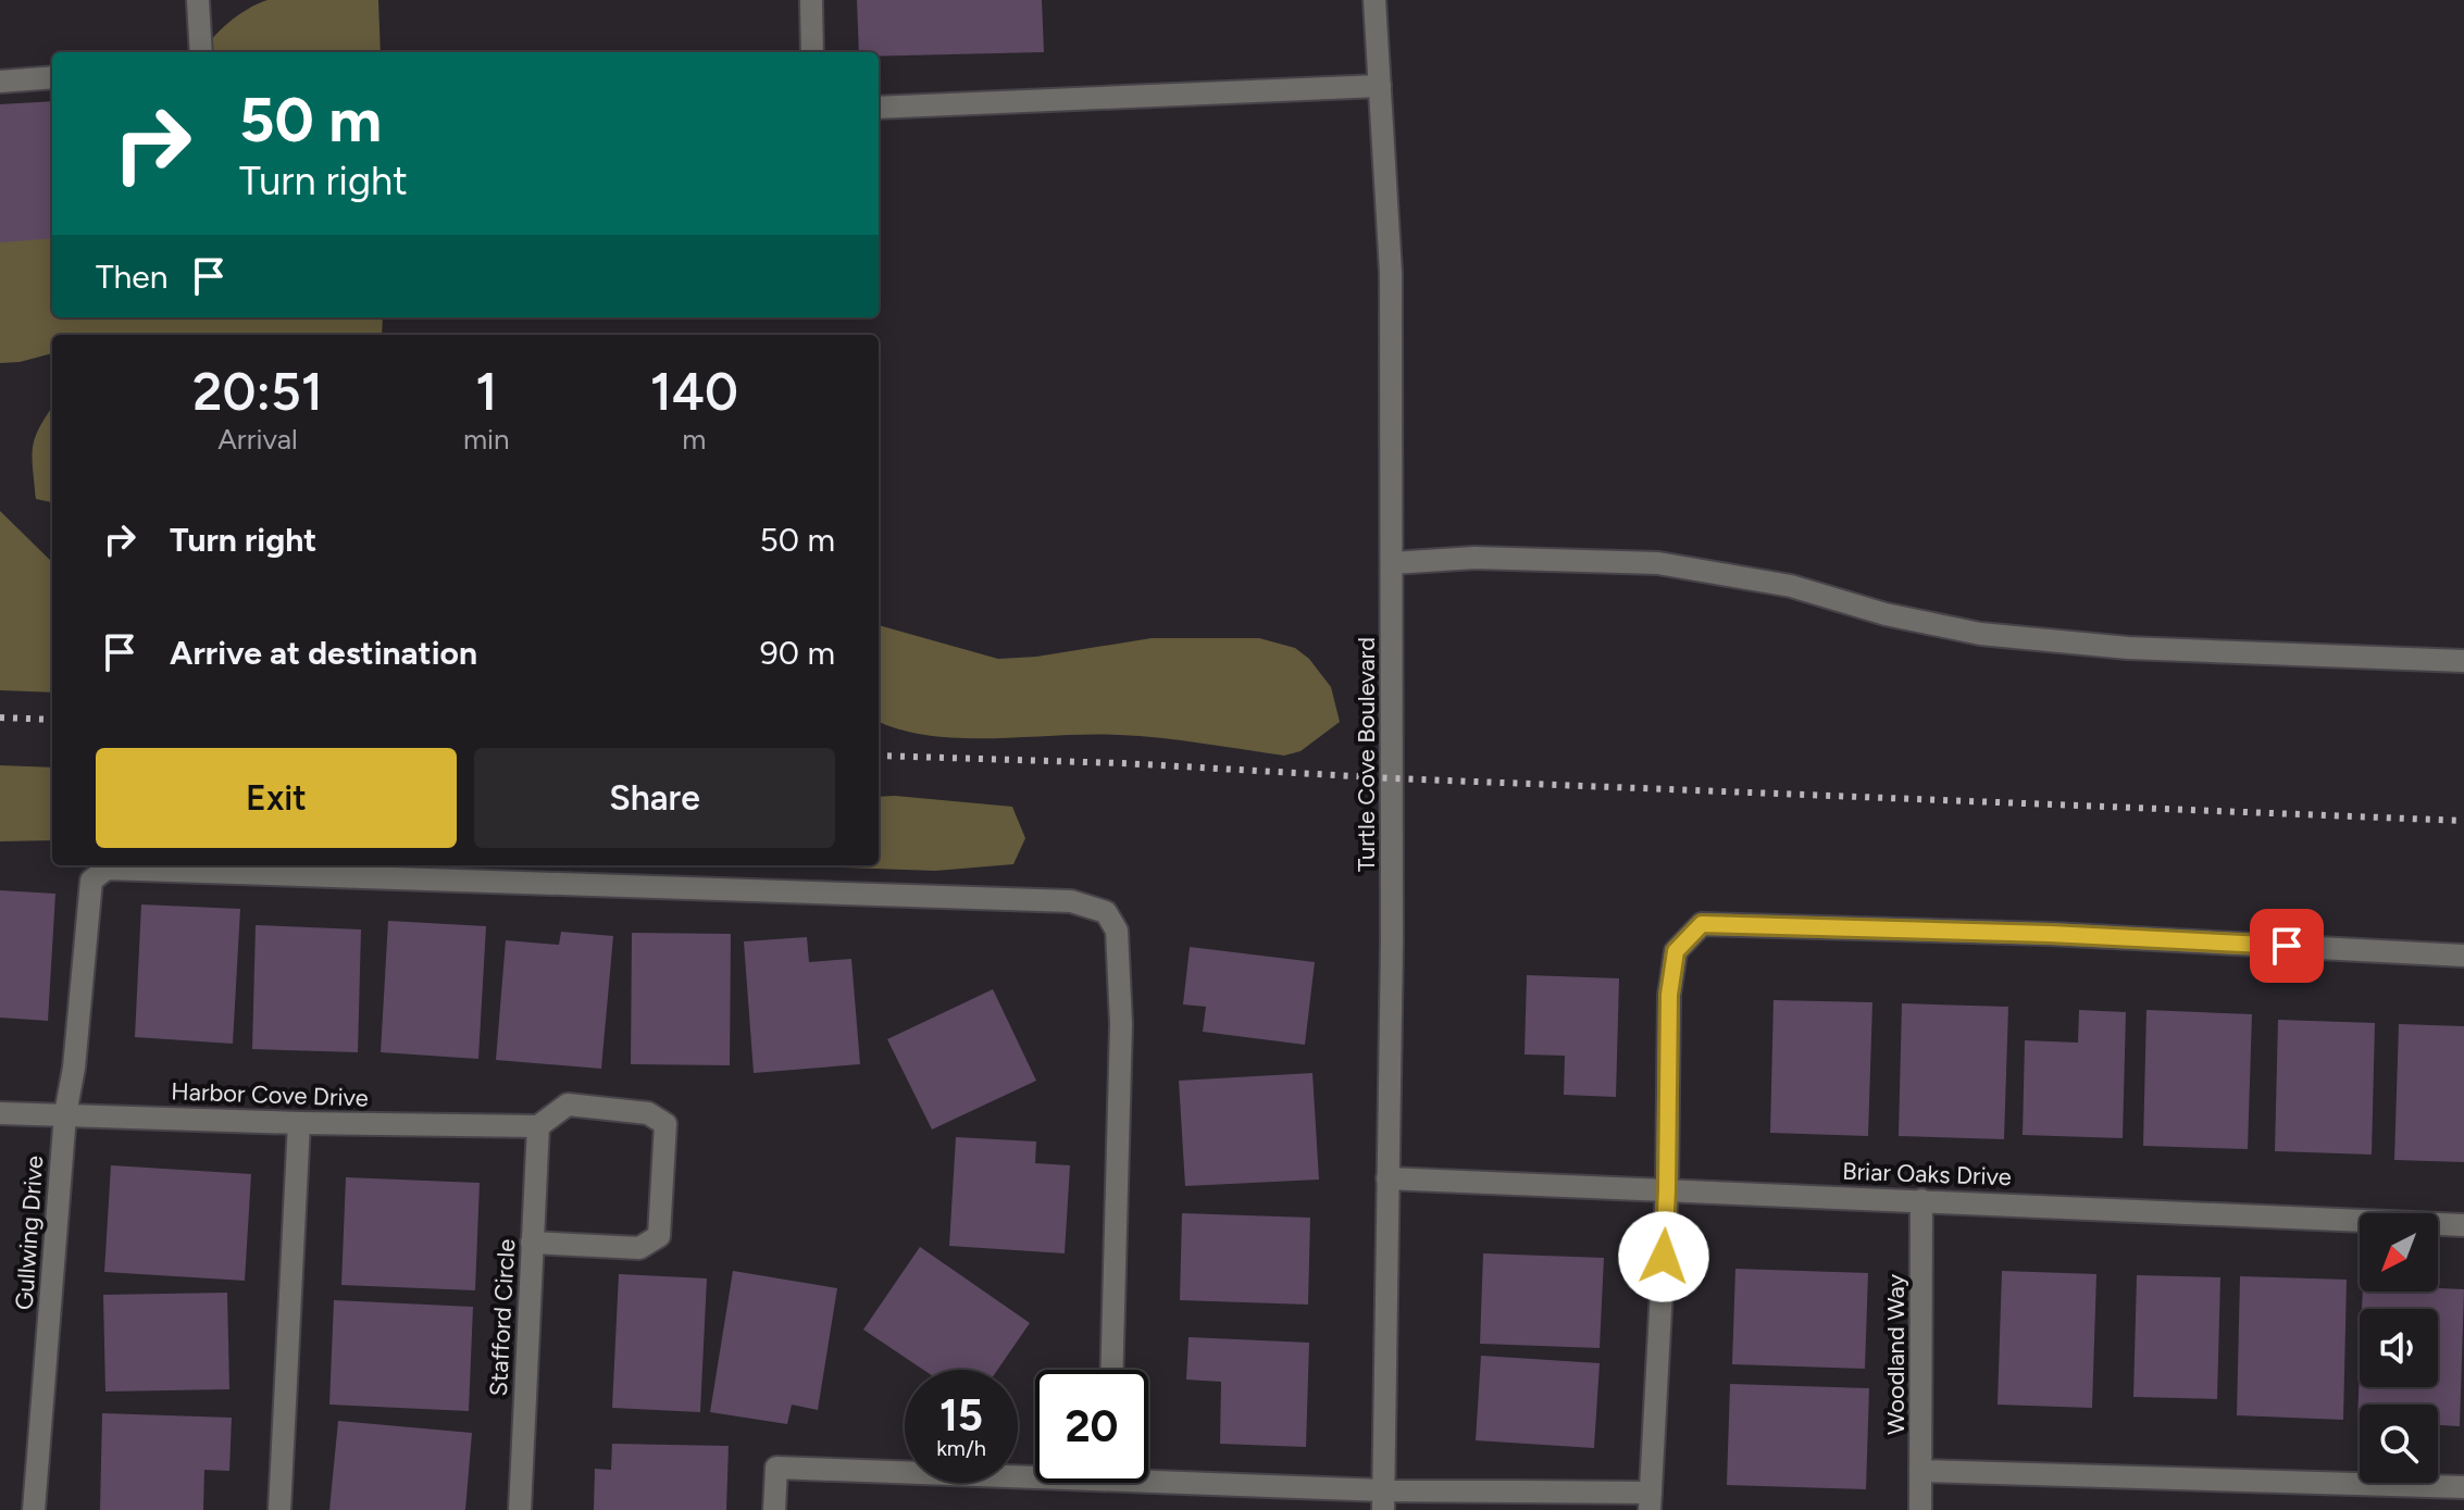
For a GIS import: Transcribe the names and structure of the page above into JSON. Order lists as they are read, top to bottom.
{
  "streets": {
    "street": [
      "Turtle Cove Boulevard",
      "Harbor Cove Drive",
      "Briar Oaks Drive",
      "Gullwing Drive",
      "Stafford Circle",
      "Woodland Way"
    ]
  },
  "crossings": [
    ["Turtle Cove Boulevard", "Briar Oaks Drive"],
    ["Harbor Cove Drive", "Gullwing Drive"],
    ["Harbor Cove Drive", "Stafford Circle"],
    ["Briar Oaks Drive", "Woodland Way"]
  ],
  "north": "bottom left",
  "page": {
    "turn": ["50 m", "Turn right"],
    "then": "Then",
    "eta": [
      "20:51",
      "Arrival",
      "1",
      "min",
      "140",
      "m"
    ],
    "list": [
      {
        "name": "Turn right",
        "value": "50 m"
      },
      {
        "name": "Arrive at destination",
        "value": "90 m"
      }
    ],
    "buttons": ["Exit", "Share"],
    "speed": "15 km/h",
    "limit": "20"
  }
}
